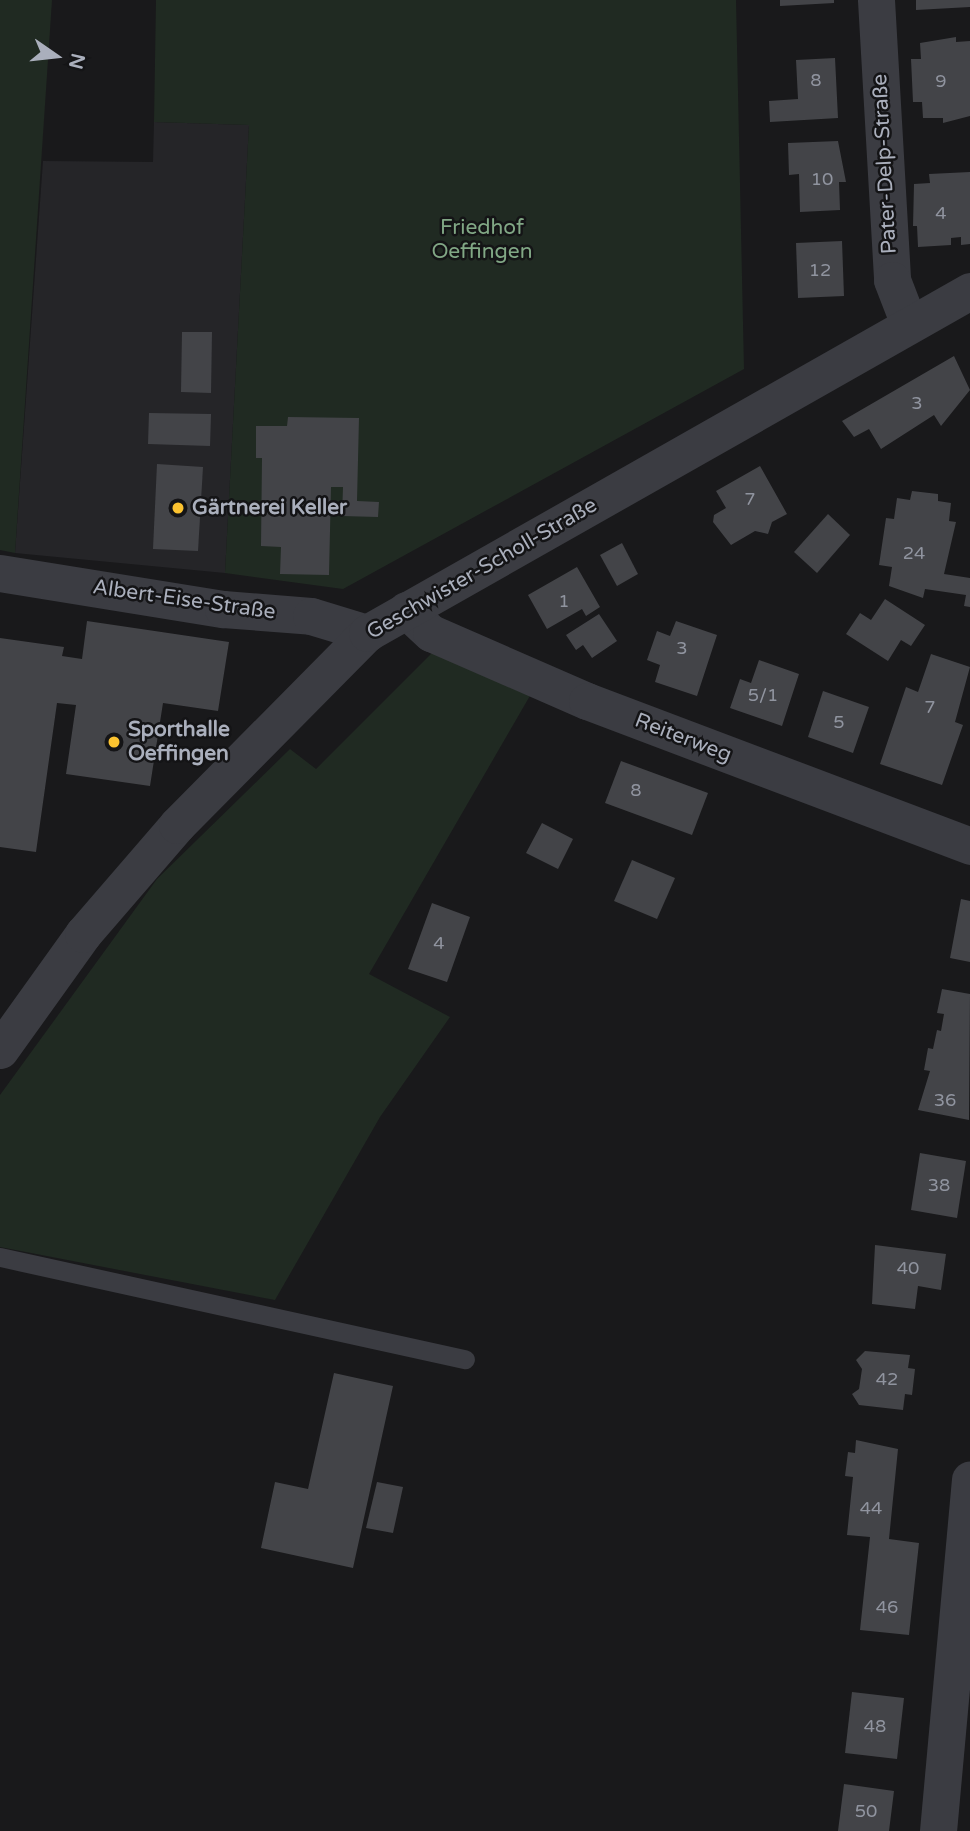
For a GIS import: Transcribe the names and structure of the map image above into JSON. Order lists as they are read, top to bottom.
{
  "streets": {
    "street": [
      "Pater-Delp-Straße",
      "Geschwister-Scholl-Straße",
      "Albert-Eise-Straße",
      "Reiterweg"
    ]
  },
  "crossings": [
    ["Pater-Delp-Straße", "Geschwister-Scholl-Straße"],
    ["Geschwister-Scholl-Straße", "Albert-Eise-Straße"],
    ["Geschwister-Scholl-Straße", "Reiterweg"]
  ],
  "parks": ["Friedhof Oeffingen"],
  "places": ["Gärtnerei Keller", "Sporthalle Oeffingen"],
  "house_numbers": [
    "8",
    "9",
    "10",
    "4",
    "12",
    "3",
    "7",
    "24",
    "1",
    "3",
    "5/1",
    "7",
    "5",
    "8",
    "4",
    "36",
    "38",
    "40",
    "42",
    "44",
    "46",
    "48",
    "50"
  ],
  "north": "right"
}
